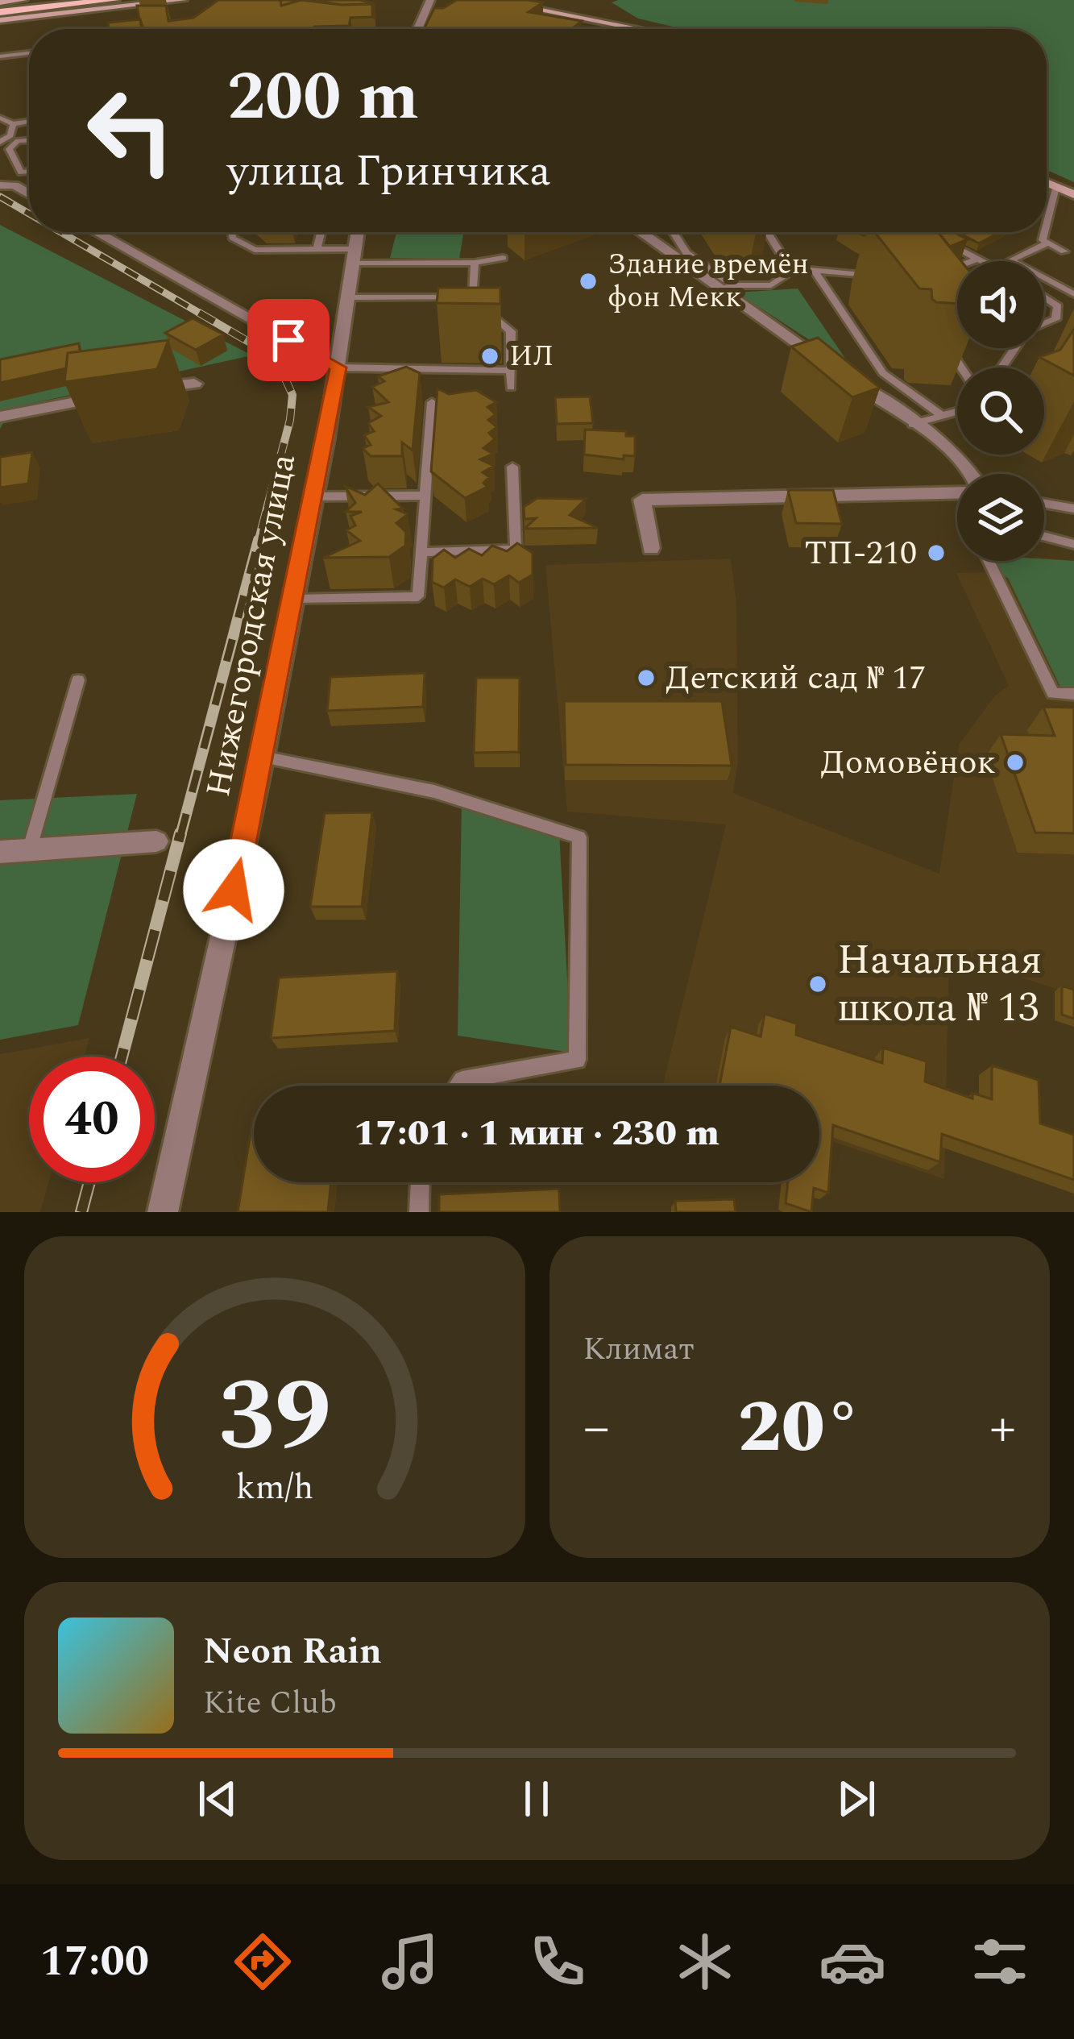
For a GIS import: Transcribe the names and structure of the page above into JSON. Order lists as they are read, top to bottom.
{
  "streets": {
    "street": ["Нижегородская улица"]
  },
  "places": [
    "Здание времён фон Мекк",
    "ИЛ",
    "ТП-210",
    "Детский сад № 17",
    "Домовёнок",
    "Начальная школа № 13"
  ],
  "page": {
    "turn": ["200 m", "улица Гринчика"],
    "limit": "40",
    "trip": "17:01 · 1 мин · 230 m",
    "tile": "Климат",
    "heat": ["−", "20°", "+"],
    "song": ["Neon Rain", "Kite Club"],
    "tabs": "17:00",
    "gauge": ["39", "km/h"]
  }
}
